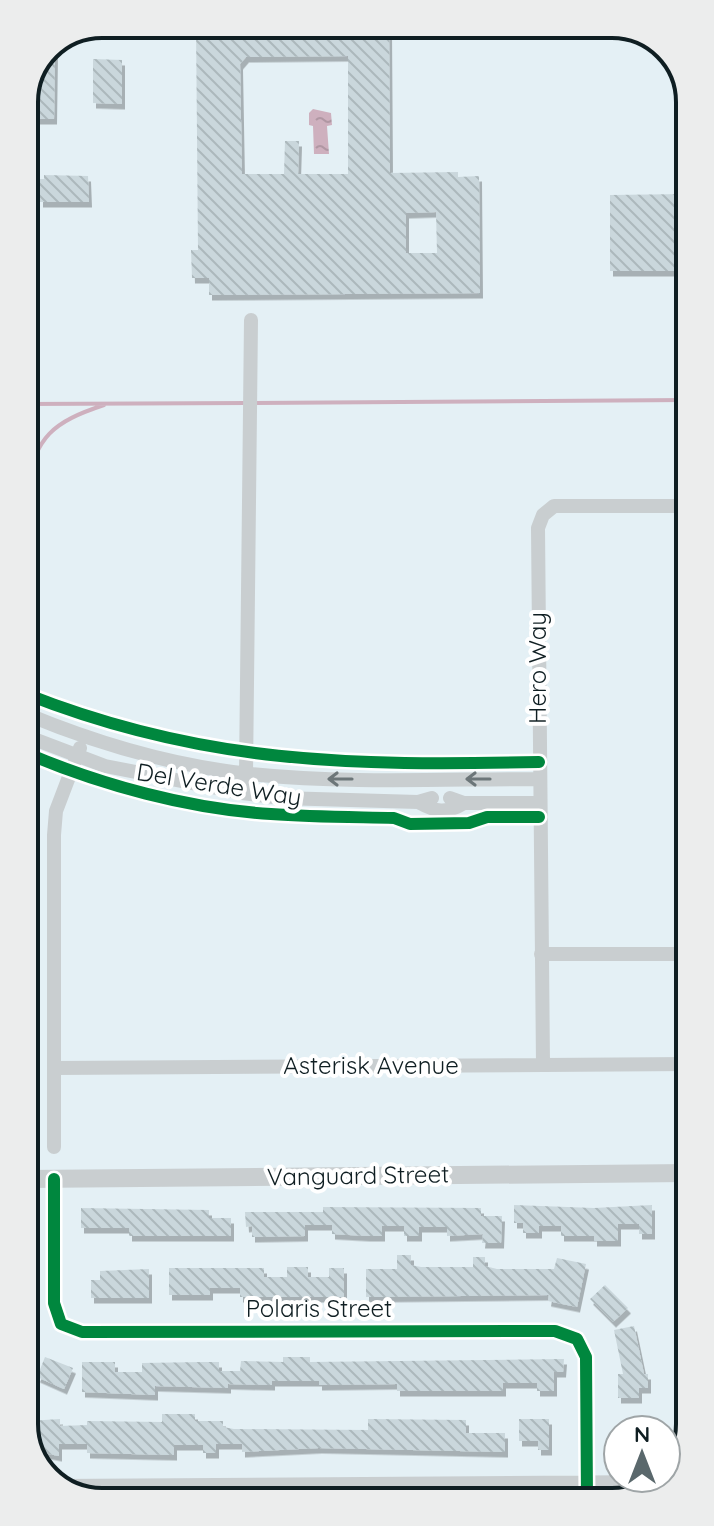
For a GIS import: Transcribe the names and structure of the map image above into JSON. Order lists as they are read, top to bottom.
{
  "streets": {
    "street": [
      "Hero Way",
      "Del Verde Way",
      "Asterisk Avenue",
      "Vanguard Street",
      "Polaris Street"
    ]
  },
  "crossings": [
    ["Hero Way", "Del Verde Way"],
    ["Hero Way", "Asterisk Avenue"],
    ["Vanguard Street", "Polaris Street"]
  ],
  "north": "top"
}
